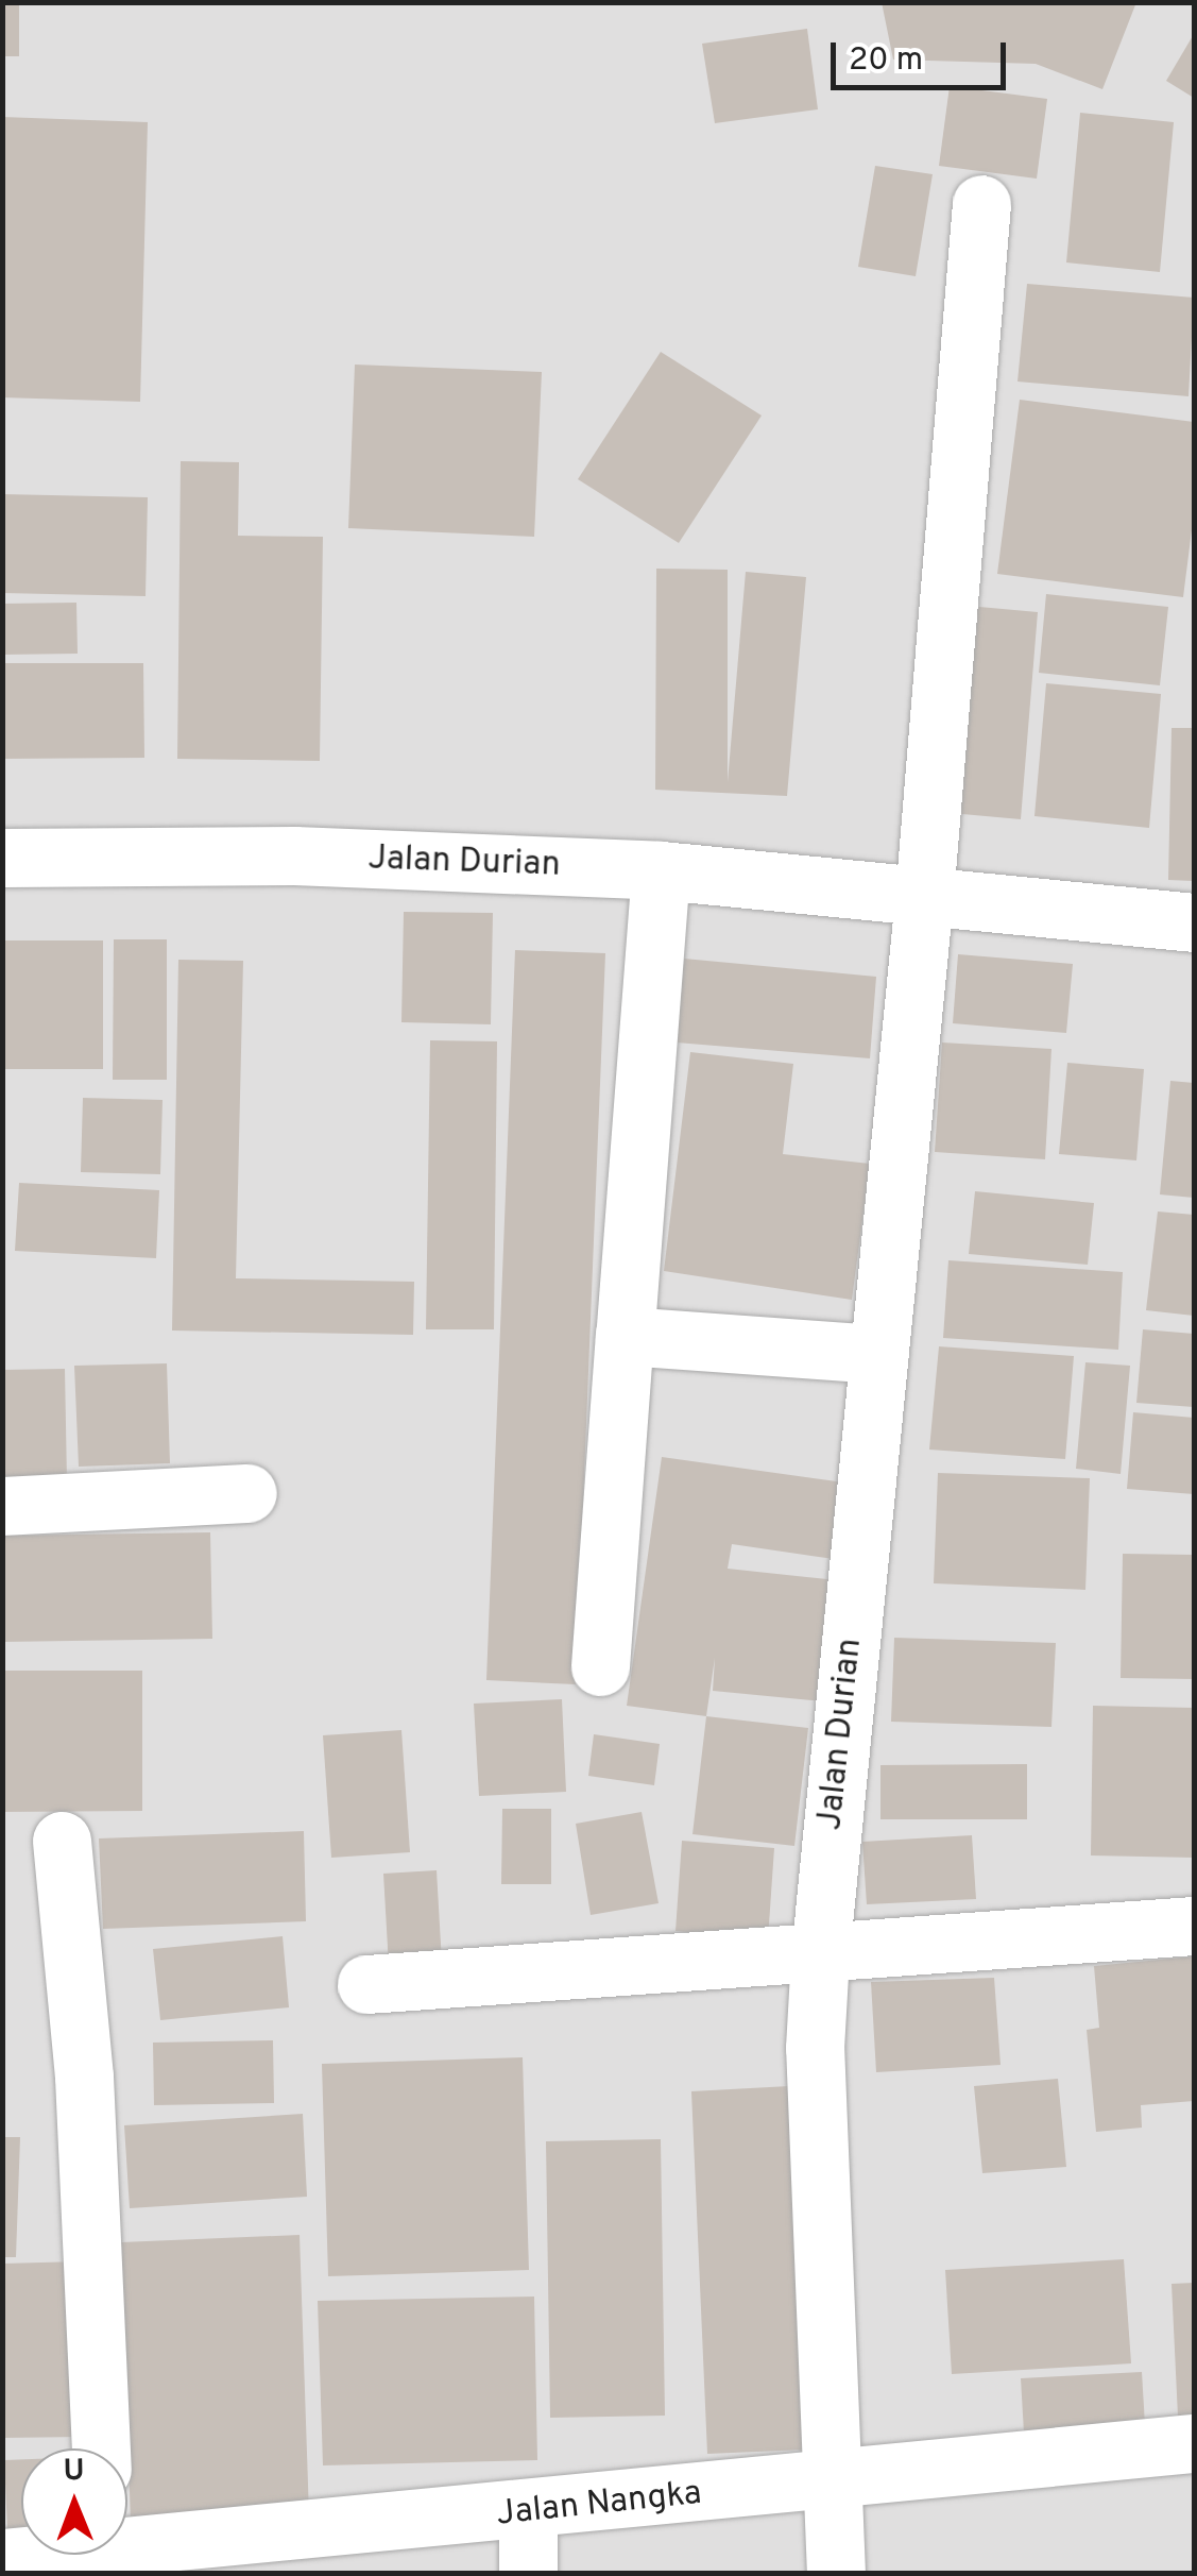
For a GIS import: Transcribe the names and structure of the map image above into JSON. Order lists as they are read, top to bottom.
{
  "streets": {
    "street": ["Jalan Durian", "Jalan Nangka"]
  },
  "crossings": [
    ["Jalan Durian", "Jalan Nangka"]
  ],
  "scale_bar": "20 m",
  "north": "top"
}
